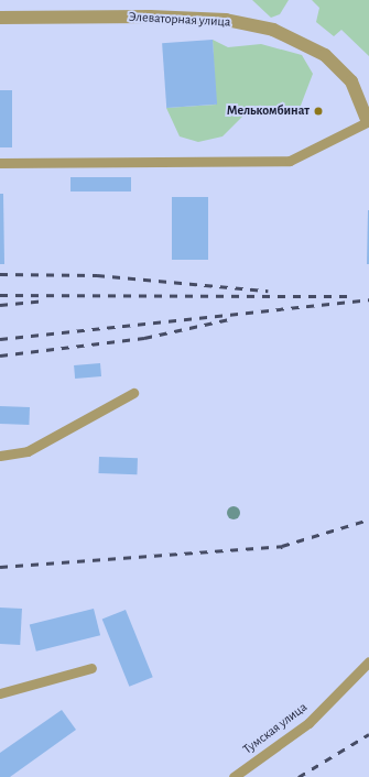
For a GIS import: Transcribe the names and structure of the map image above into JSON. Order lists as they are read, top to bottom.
{
  "streets": {
    "street": ["Элеваторная улица"],
    "lane": ["Тумская улица"]
  },
  "places": ["Мелькомбинат"]
}
